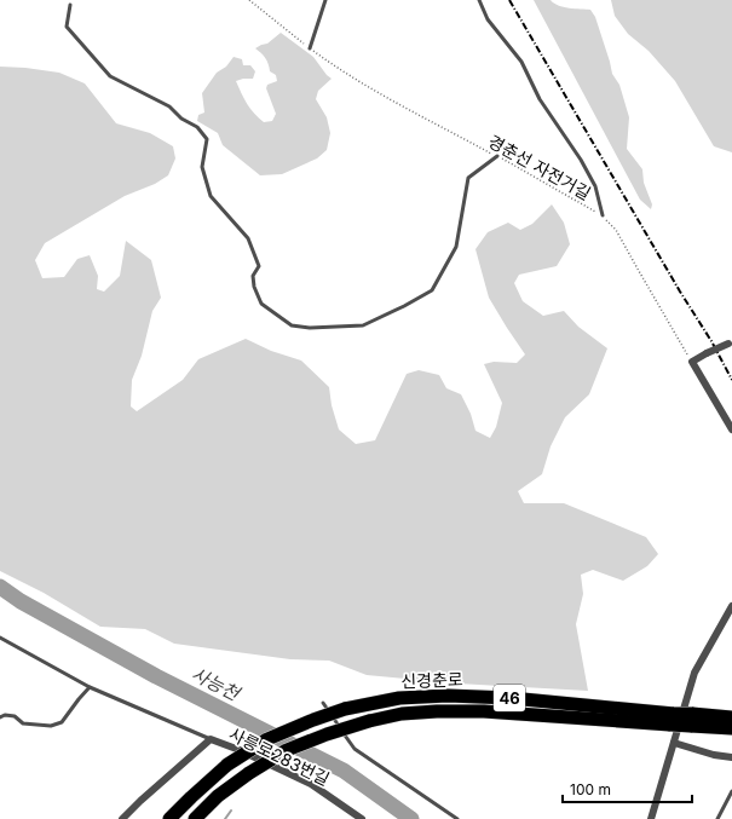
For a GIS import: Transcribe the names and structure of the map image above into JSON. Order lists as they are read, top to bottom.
{
  "streets": {
    "highway": ["신경춘로", "46"],
    "street": ["사릉로283번길"],
    "path": ["경춘선 자전거길"]
  },
  "water": ["사능천"],
  "scale_bar": "100 m"
}
